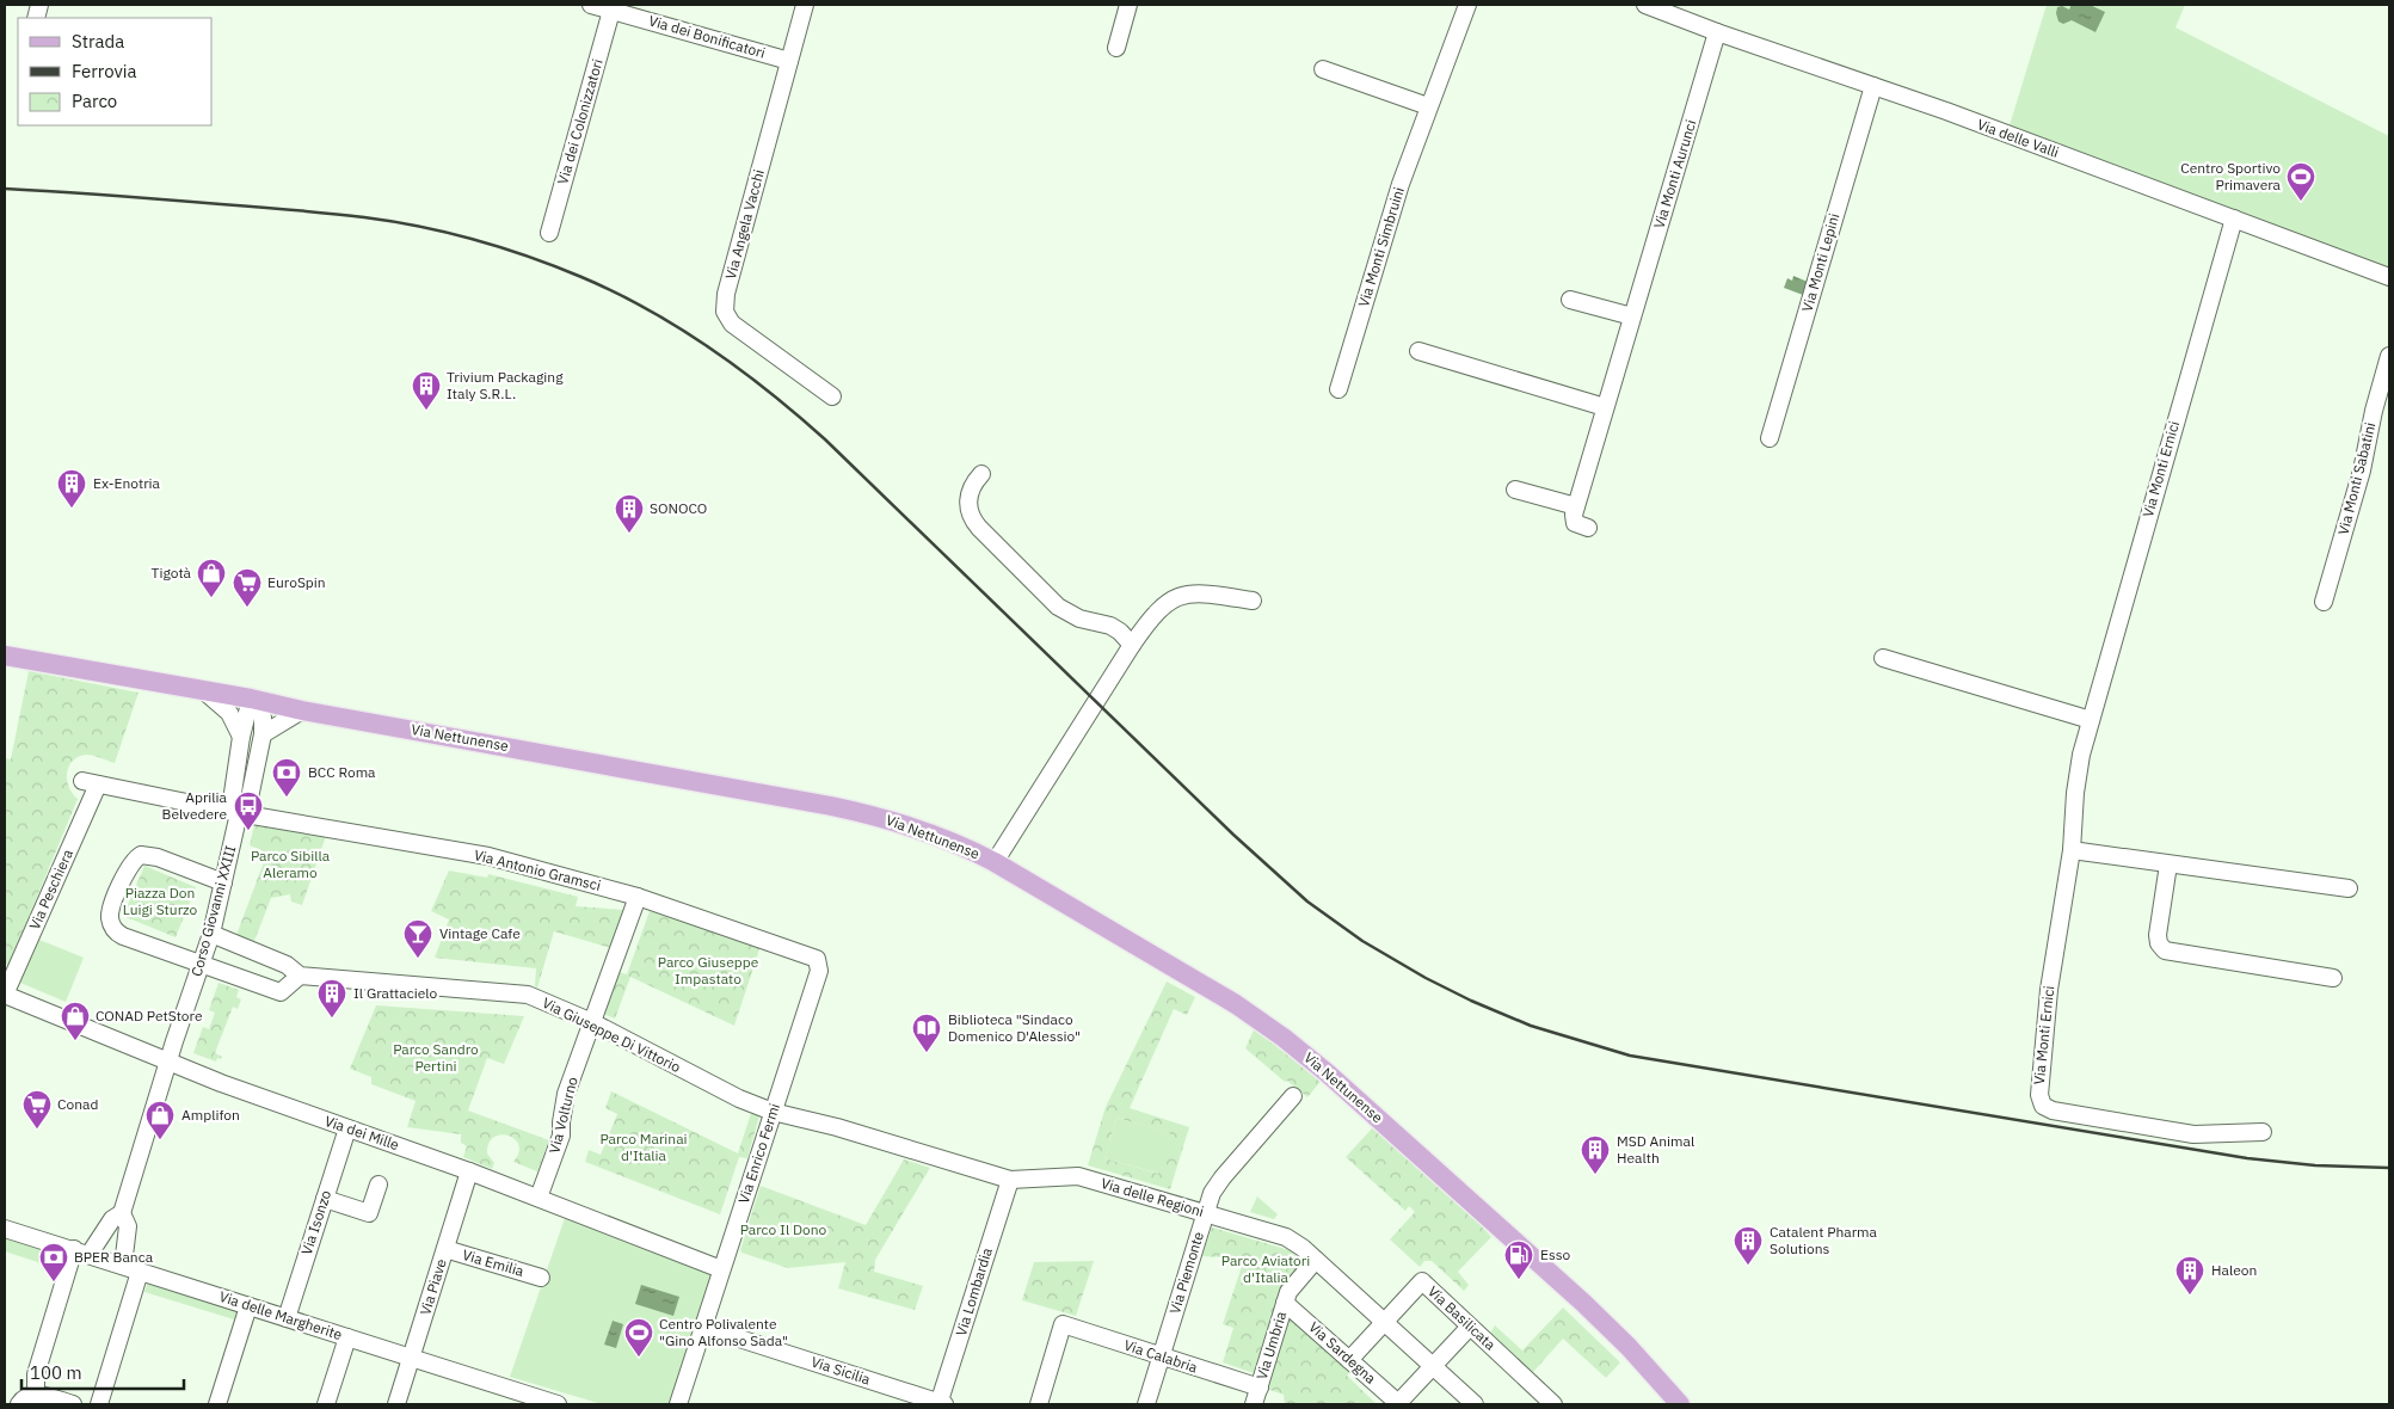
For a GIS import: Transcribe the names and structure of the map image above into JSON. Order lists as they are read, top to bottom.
{
  "streets": {
    "main road": ["Via Nettunense"],
    "street": [
      "Via dei Bonificatori",
      "Via dei Colonizzatori",
      "Via delle Valli",
      "Via Monti Aurunci",
      "Via Angela Vacchi",
      "Via Monti Simbruini",
      "Via Monti Lepini",
      "Via Monti Ernici",
      "Via Monti Sabatini",
      "Via Antonio Gramsci",
      "Via Peschiera",
      "Corso Giovanni XXIII",
      "Via Giuseppe Di Vittorio",
      "Via Volturno",
      "Via dei Mille",
      "Via Enrico Fermi",
      "Via delle Regioni",
      "Via Isonzo",
      "Via Emilia",
      "Via Piemonte",
      "Via Piave",
      "Via Lombardia",
      "Via delle Margherite",
      "Via Basilicata",
      "Via Umbria",
      "Via Sardegna",
      "Via Calabria",
      "Via Sicilia"
    ]
  },
  "crossings": [
    ["Via dei Bonificatori", "Via dei Colonizzatori"],
    ["Via dei Bonificatori", "Via Angela Vacchi"],
    ["Via delle Valli", "Via Monti Aurunci"],
    ["Via delle Valli", "Via Monti Lepini"],
    ["Via delle Valli", "Via Monti Ernici"],
    ["Via Nettunense", "Corso Giovanni XXIII"],
    ["Via Antonio Gramsci", "Via Peschiera"],
    ["Via Antonio Gramsci", "Corso Giovanni XXIII"],
    ["Via Antonio Gramsci", "Via Volturno"],
    ["Via Antonio Gramsci", "Via Enrico Fermi"],
    ["Via Peschiera", "Via dei Mille"],
    ["Corso Giovanni XXIII", "Via Giuseppe Di Vittorio"],
    ["Corso Giovanni XXIII", "Via dei Mille"],
    ["Via Giuseppe Di Vittorio", "Via Volturno"],
    ["Via Giuseppe Di Vittorio", "Via Enrico Fermi"],
    ["Via Giuseppe Di Vittorio", "Via delle Regioni"],
    ["Via Volturno", "Via dei Mille"],
    ["Via dei Mille", "Via Enrico Fermi"],
    ["Via dei Mille", "Via Isonzo"],
    ["Via dei Mille", "Via Piave"],
    ["Via Enrico Fermi", "Via delle Regioni"],
    ["Via Enrico Fermi", "Via Sicilia"],
    ["Via delle Regioni", "Via Piemonte"],
    ["Via delle Regioni", "Via Lombardia"],
    ["Via delle Regioni", "Via Basilicata"],
    ["Via delle Regioni", "Via Umbria"],
    ["Via Isonzo", "Via delle Margherite"],
    ["Via Emilia", "Via Piave"],
    ["Via Piemonte", "Via Calabria"],
    ["Via Piave", "Via delle Margherite"],
    ["Via Lombardia", "Via Sicilia"],
    ["Via Basilicata", "Via Sardegna"],
    ["Via Umbria", "Via Sardegna"],
    ["Via Umbria", "Via Calabria"]
  ],
  "parks": [
    "Parco Sibilla Aleramo",
    "Piazza Don Luigi Sturzo",
    "Parco Giuseppe Impastato",
    "Parco Sandro Pertini",
    "Parco Marinai d'Italia",
    "Parco Il Dono",
    "Parco Aviatori d'Italia"
  ],
  "places": {
    "sports": ["Centro Sportivo Primavera", "Centro Polivalente \"Gino Alfonso Sada\""],
    "building": [
      "Trivium Packaging Italy S.R.L.",
      "Ex-Enotria",
      "SONOCO",
      "Il Grattacielo",
      "MSD Animal Health",
      "Catalent Pharma Solutions",
      "Haleon"
    ],
    "shop": ["Tigotà", "CONAD PetStore", "Amplifon"],
    "supermarket": ["EuroSpin", "Conad"],
    "bank": ["BCC Roma", "BPER Banca"],
    "bus stop": ["Aprilia Belvedere"],
    "bar": ["Vintage Cafe"],
    "library": ["Biblioteca \"Sindaco Domenico D'Alessio\""],
    "fuel station": ["Esso"]
  },
  "legend": ["Strada", "Ferrovia", "Parco"],
  "scale_bar": "100 m"
}
